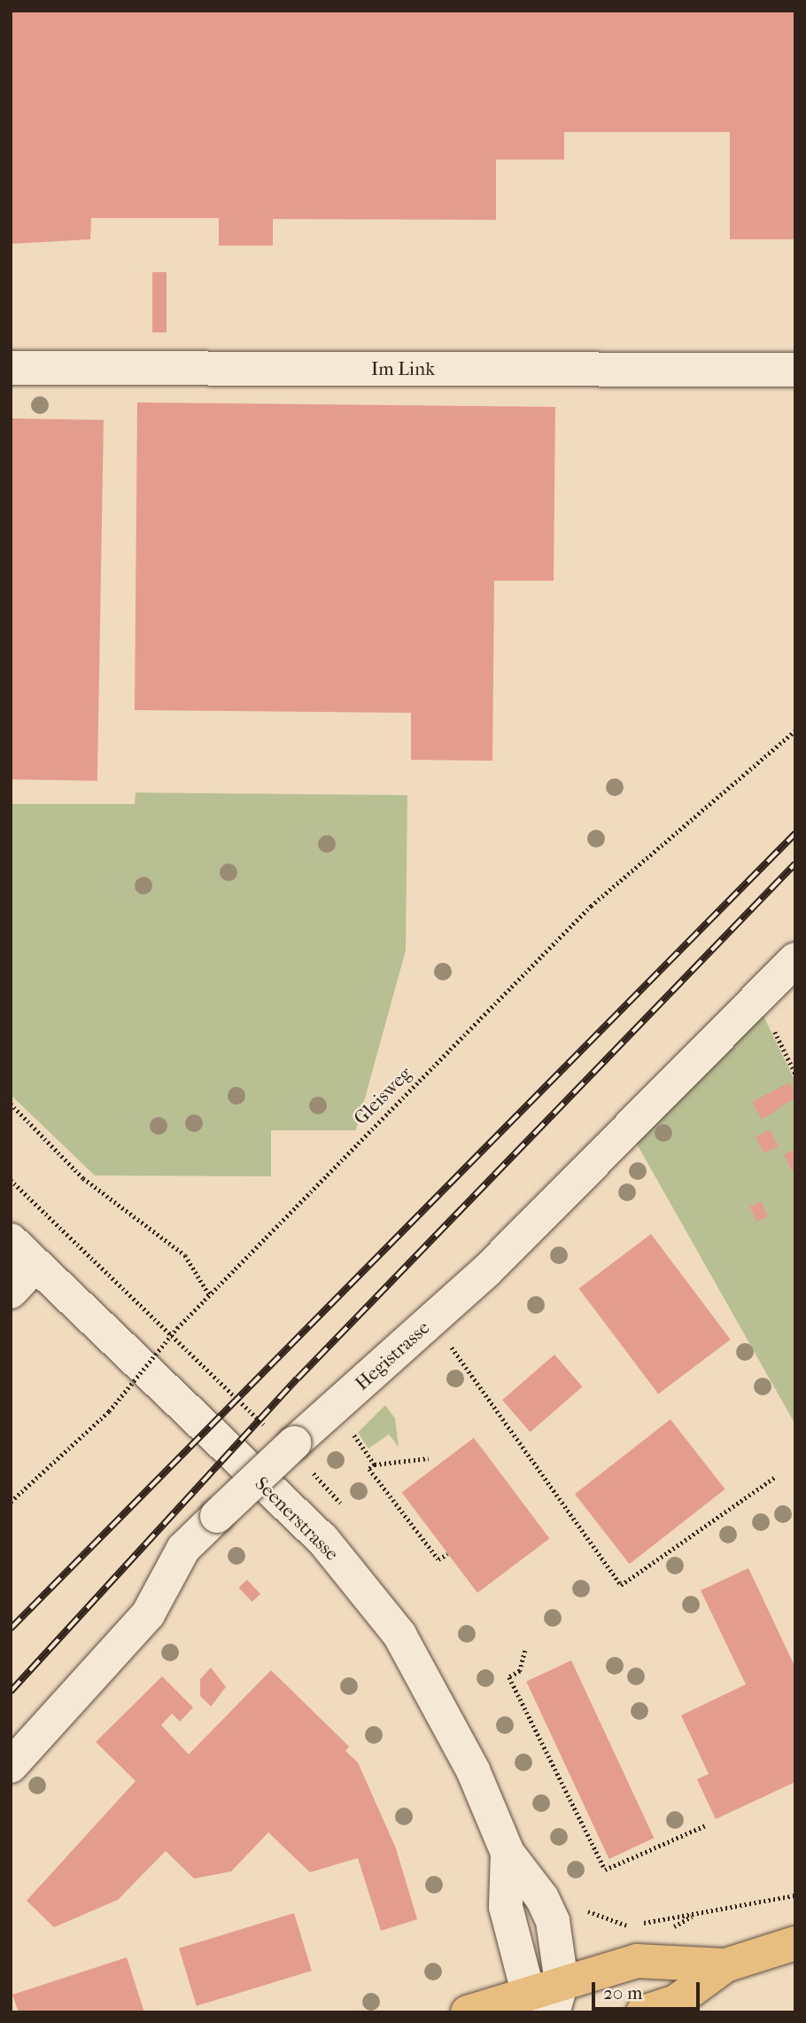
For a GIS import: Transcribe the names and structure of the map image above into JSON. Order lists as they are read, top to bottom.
{
  "streets": {
    "street": ["Im Link", "Hegistrasse", "Seenerstrasse"],
    "path": ["Gleisweg"]
  },
  "scale_bar": "20 m"
}
